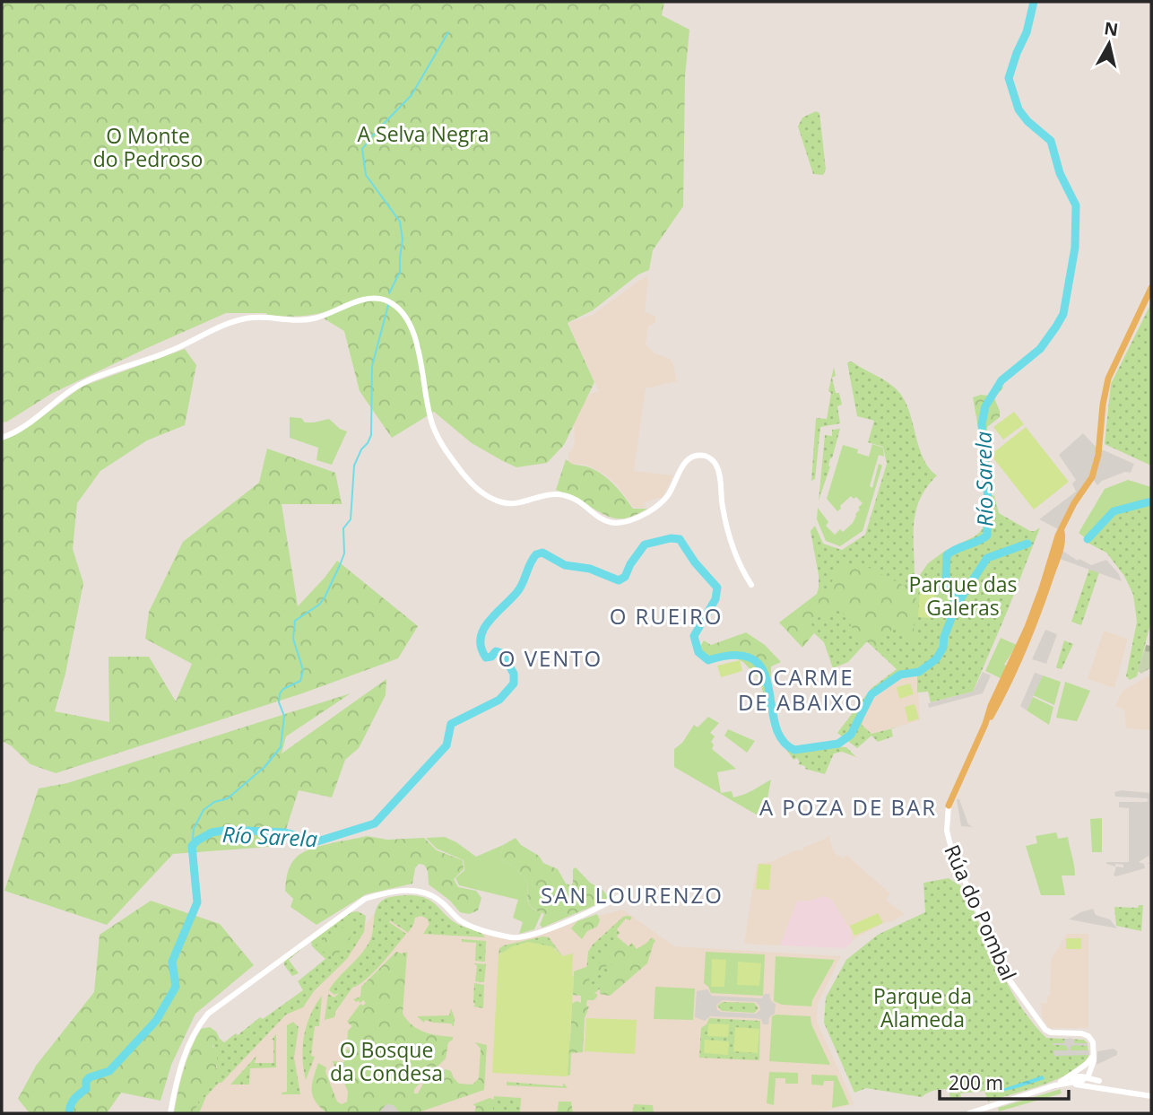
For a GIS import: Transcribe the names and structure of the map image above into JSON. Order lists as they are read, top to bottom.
{
  "streets": {
    "street": ["Rúa do Pombal"]
  },
  "districts": [
    "O RUEIRO",
    "O VENTO",
    "O CARME DE ABAIXO",
    "A POZA DE BAR",
    "SAN LOURENZO"
  ],
  "water": ["Río Sarela"],
  "parks": [
    "A Selva Negra",
    "O Monte do Pedroso",
    "Parque das Galeras",
    "Parque da Alameda",
    "O Bosque da Condesa"
  ],
  "scale_bar": "200 m",
  "north": "top"
}
